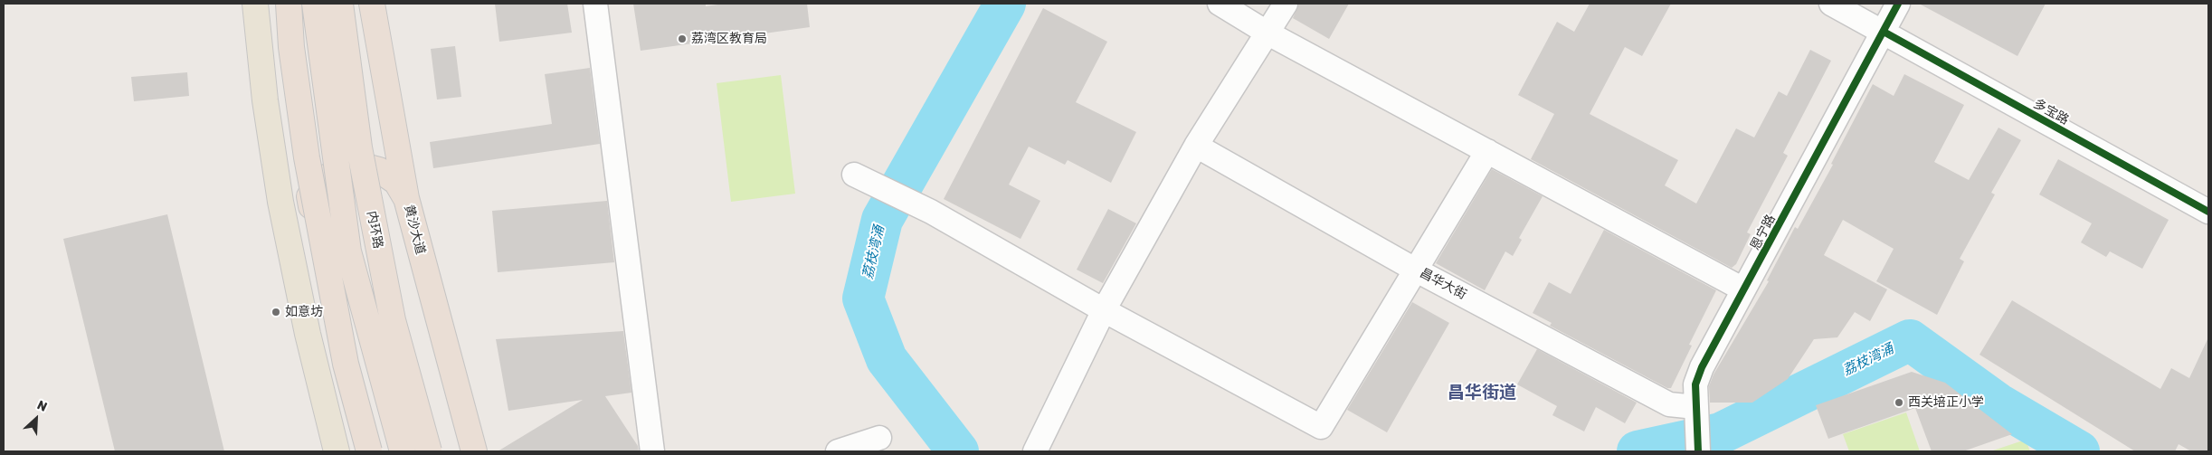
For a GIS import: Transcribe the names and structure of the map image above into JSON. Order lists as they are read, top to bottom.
{
  "streets": {
    "highway": ["内环路", "黄沙大道"],
    "street": ["多宝路", "恩宁路", "昌华大街"]
  },
  "crossings": [
    ["多宝路", "恩宁路"],
    ["恩宁路", "昌华大街"]
  ],
  "districts": ["昌华街道"],
  "water": ["荔枝湾涌"],
  "places": ["荔湾区教育局", "如意坊", "西关培正小学"],
  "north": "top right"
}
